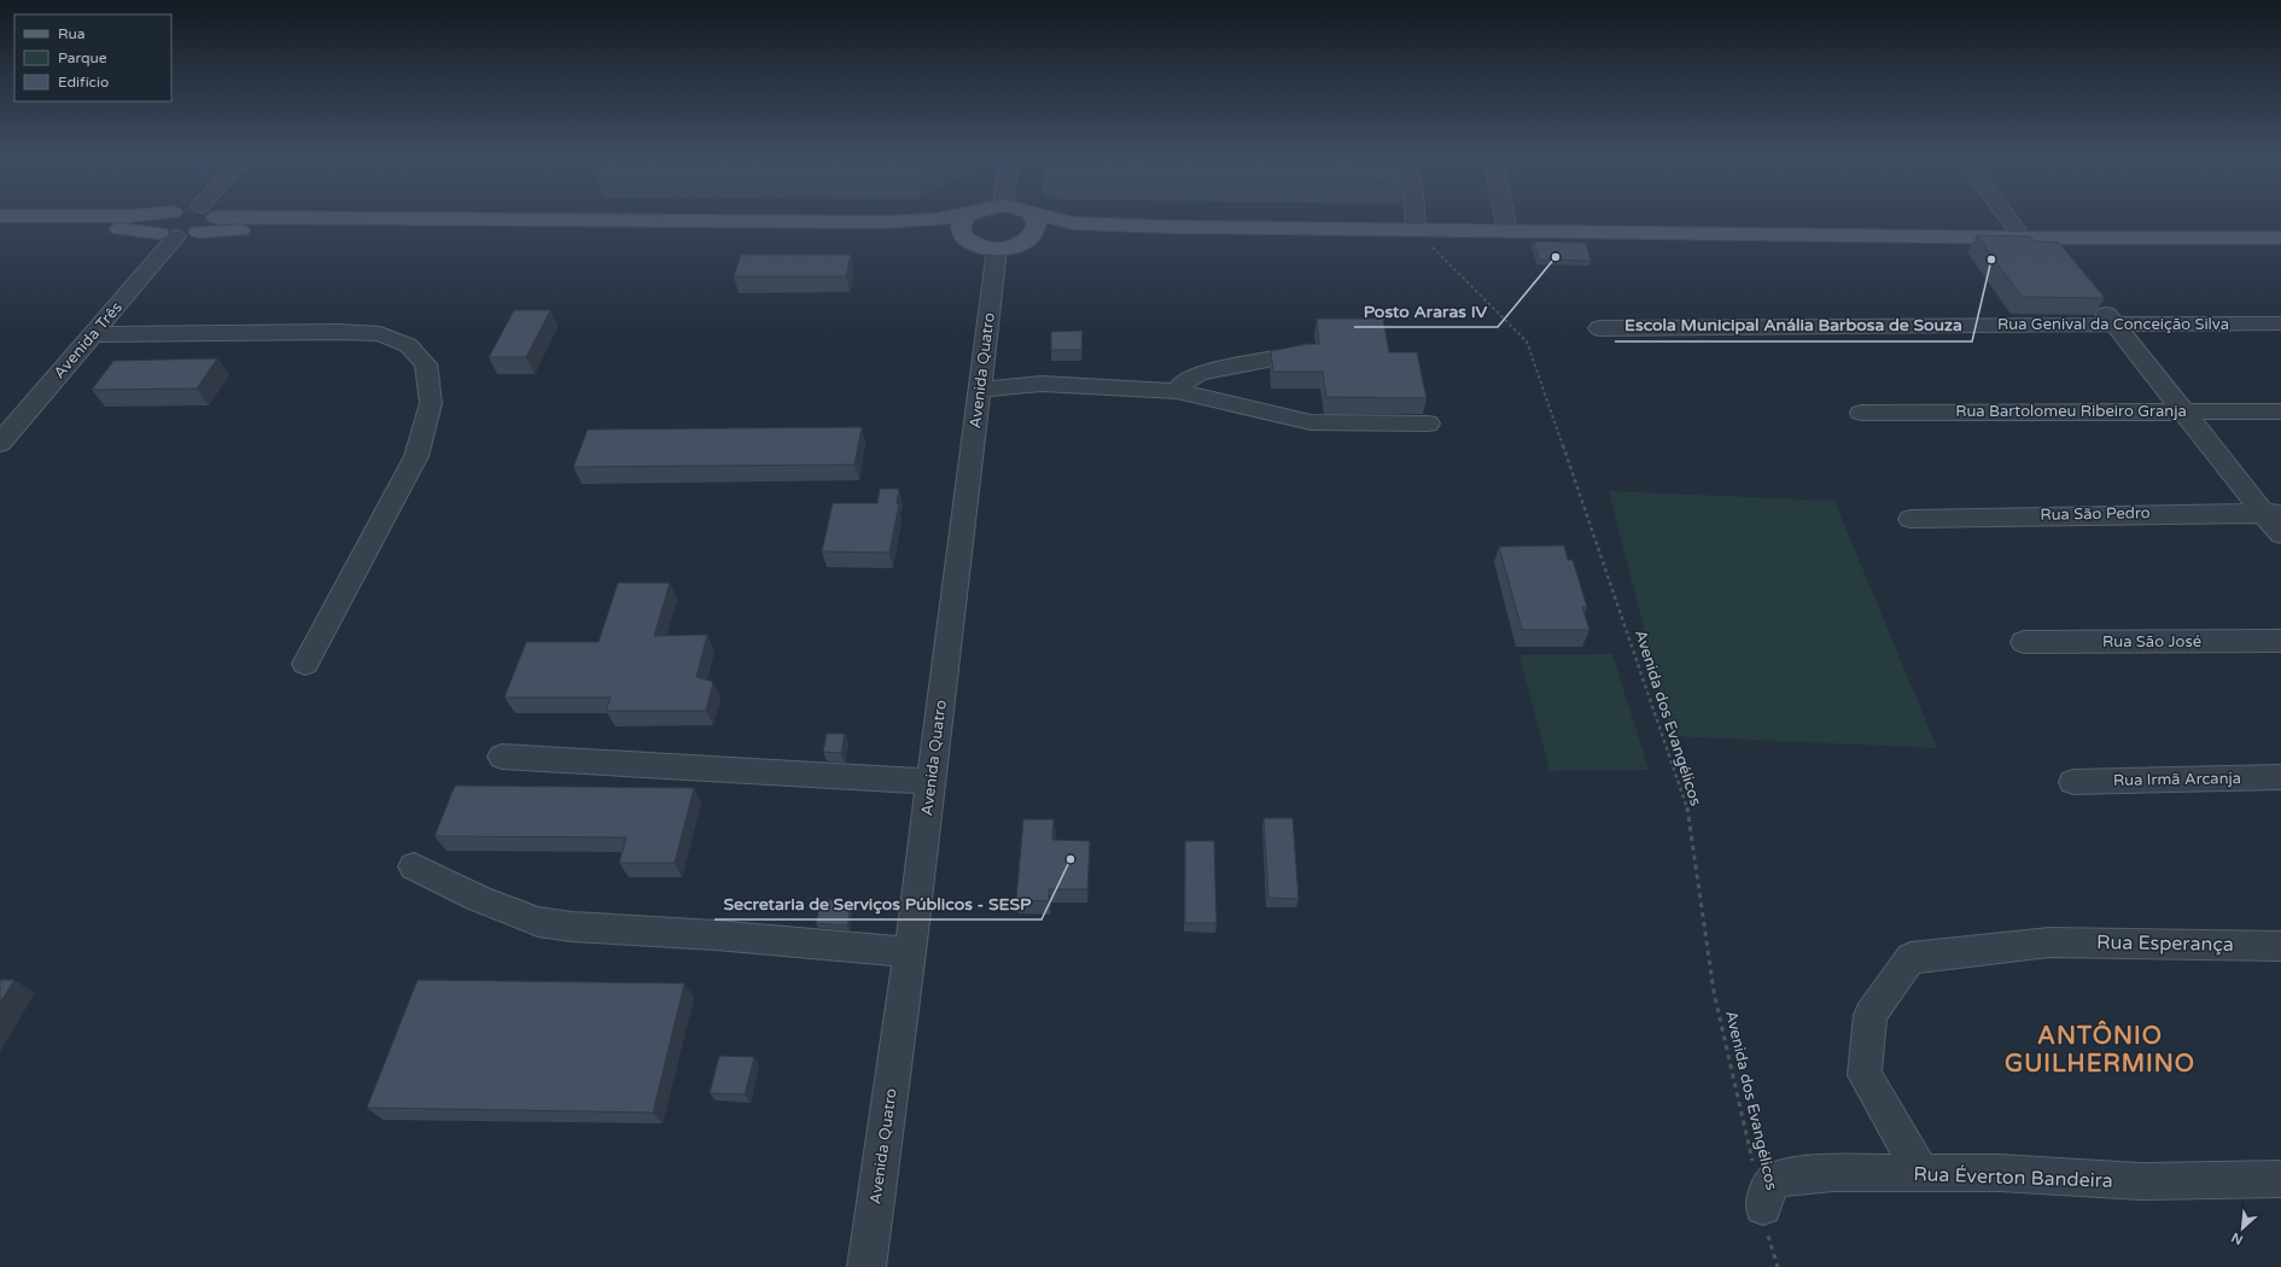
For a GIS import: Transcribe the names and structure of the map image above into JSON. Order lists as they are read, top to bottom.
{
  "streets": {
    "street": [
      "Rua Genival da Conceição Silva",
      "Avenida Três",
      "Avenida Quatro",
      "Rua Bartolomeu Ribeiro Granja",
      "Rua São Pedro",
      "Rua São José",
      "Rua Irmã Arcanja",
      "Rua Esperança",
      "Rua Éverton Bandeira"
    ],
    "path": ["Avenida dos Evangélicos"]
  },
  "crossings": [
    ["Avenida dos Evangélicos", "Rua Éverton Bandeira"],
    ["Rua Esperança", "Rua Éverton Bandeira"]
  ],
  "districts": ["ANTÔNIO GUILHERMINO"],
  "places": ["Posto Araras IV", "Escola Municipal Anália Barbosa de Souza", "Secretaria de Serviços Públicos - SESP"],
  "legend": ["Rua", "Parque", "Edifício"],
  "north": "bottom left"
}
